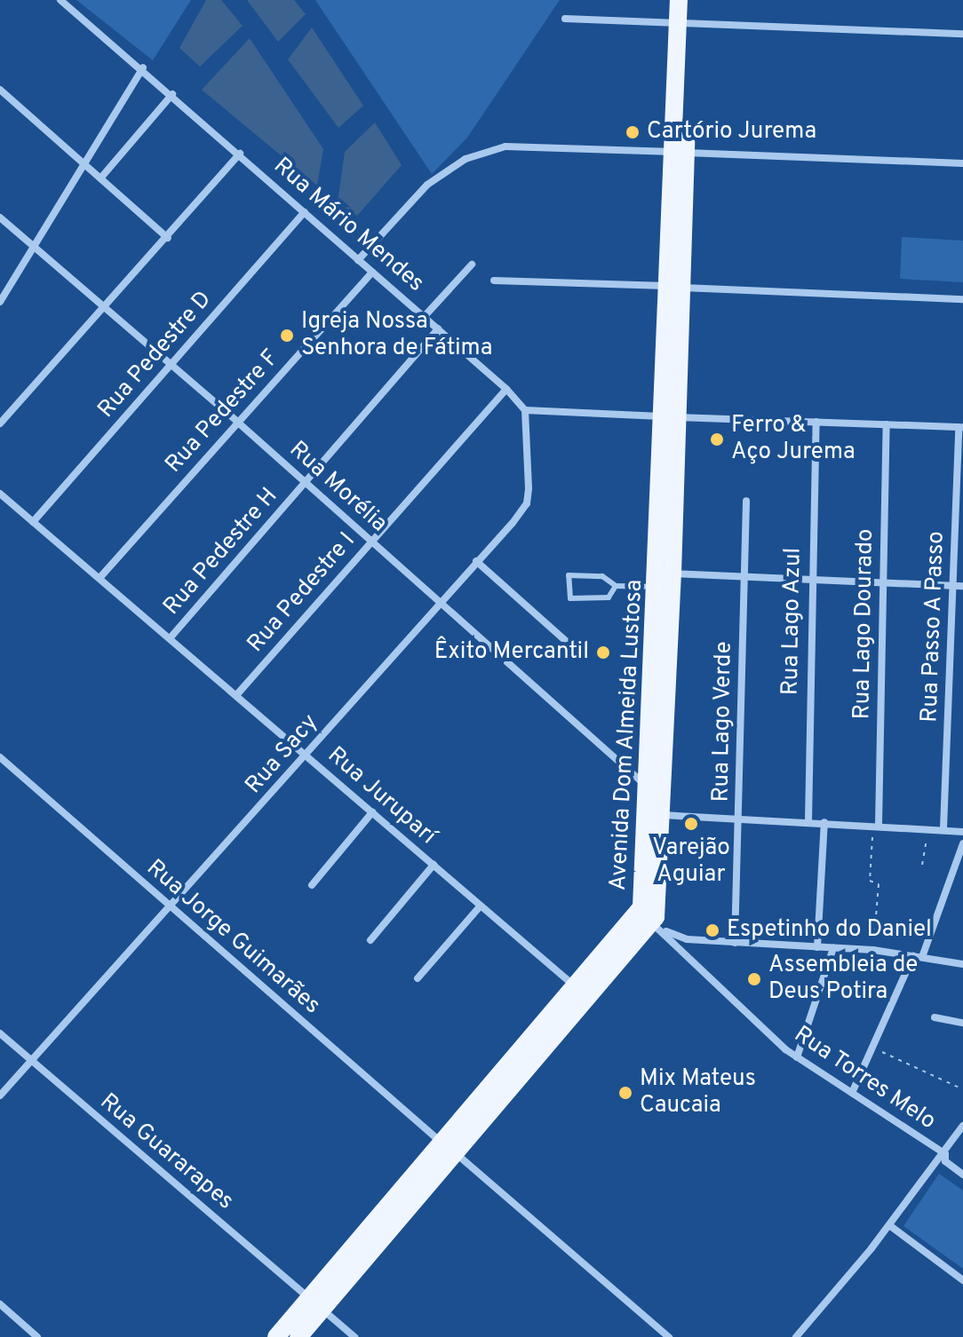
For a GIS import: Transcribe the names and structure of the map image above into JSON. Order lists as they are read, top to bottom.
{
  "streets": {
    "main road": ["Avenida Dom Almeida Lustosa"],
    "street": [
      "Rua Mário Mendes",
      "Rua Pedestre D",
      "Rua Pedestre F",
      "Rua Morélia",
      "Rua Pedestre H",
      "Rua Pedestre I",
      "Rua Lago Azul",
      "Rua Lago Dourado",
      "Rua Passo A Passo",
      "Rua Lago Verde",
      "Rua Sacy",
      "Rua Juruparí",
      "Rua Jorge Guimarães",
      "Rua Torres Melo",
      "Rua Guararapes"
    ]
  },
  "crossings": [
    ["Rua Mário Mendes", "Rua Pedestre D"],
    ["Rua Mário Mendes", "Rua Pedestre F"],
    ["Rua Mário Mendes", "Rua Pedestre H"],
    ["Rua Mário Mendes", "Rua Pedestre I"],
    ["Rua Mário Mendes", "Rua Sacy"],
    ["Rua Pedestre D", "Rua Morélia"],
    ["Rua Pedestre D", "Rua Juruparí"],
    ["Rua Pedestre F", "Rua Morélia"],
    ["Rua Pedestre F", "Rua Juruparí"],
    ["Rua Morélia", "Rua Pedestre H"],
    ["Rua Morélia", "Rua Pedestre I"],
    ["Rua Morélia", "Avenida Dom Almeida Lustosa"],
    ["Rua Morélia", "Rua Sacy"],
    ["Rua Pedestre H", "Rua Juruparí"],
    ["Rua Pedestre I", "Rua Juruparí"],
    ["Avenida Dom Almeida Lustosa", "Rua Juruparí"],
    ["Avenida Dom Almeida Lustosa", "Rua Jorge Guimarães"],
    ["Avenida Dom Almeida Lustosa", "Rua Torres Melo"],
    ["Avenida Dom Almeida Lustosa", "Rua Guararapes"],
    ["Rua Sacy", "Rua Juruparí"],
    ["Rua Sacy", "Rua Jorge Guimarães"],
    ["Rua Sacy", "Rua Guararapes"]
  ],
  "places": [
    "Cartório Jurema",
    "Igreja Nossa Senhora de Fátima",
    "Ferro & Aço Jurema",
    "Êxito Mercantil",
    "Varejão Aguiar",
    "Espetinho do Daniel",
    "Assembleia de Deus Potira",
    "Mix Mateus Caucaia"
  ]
}
